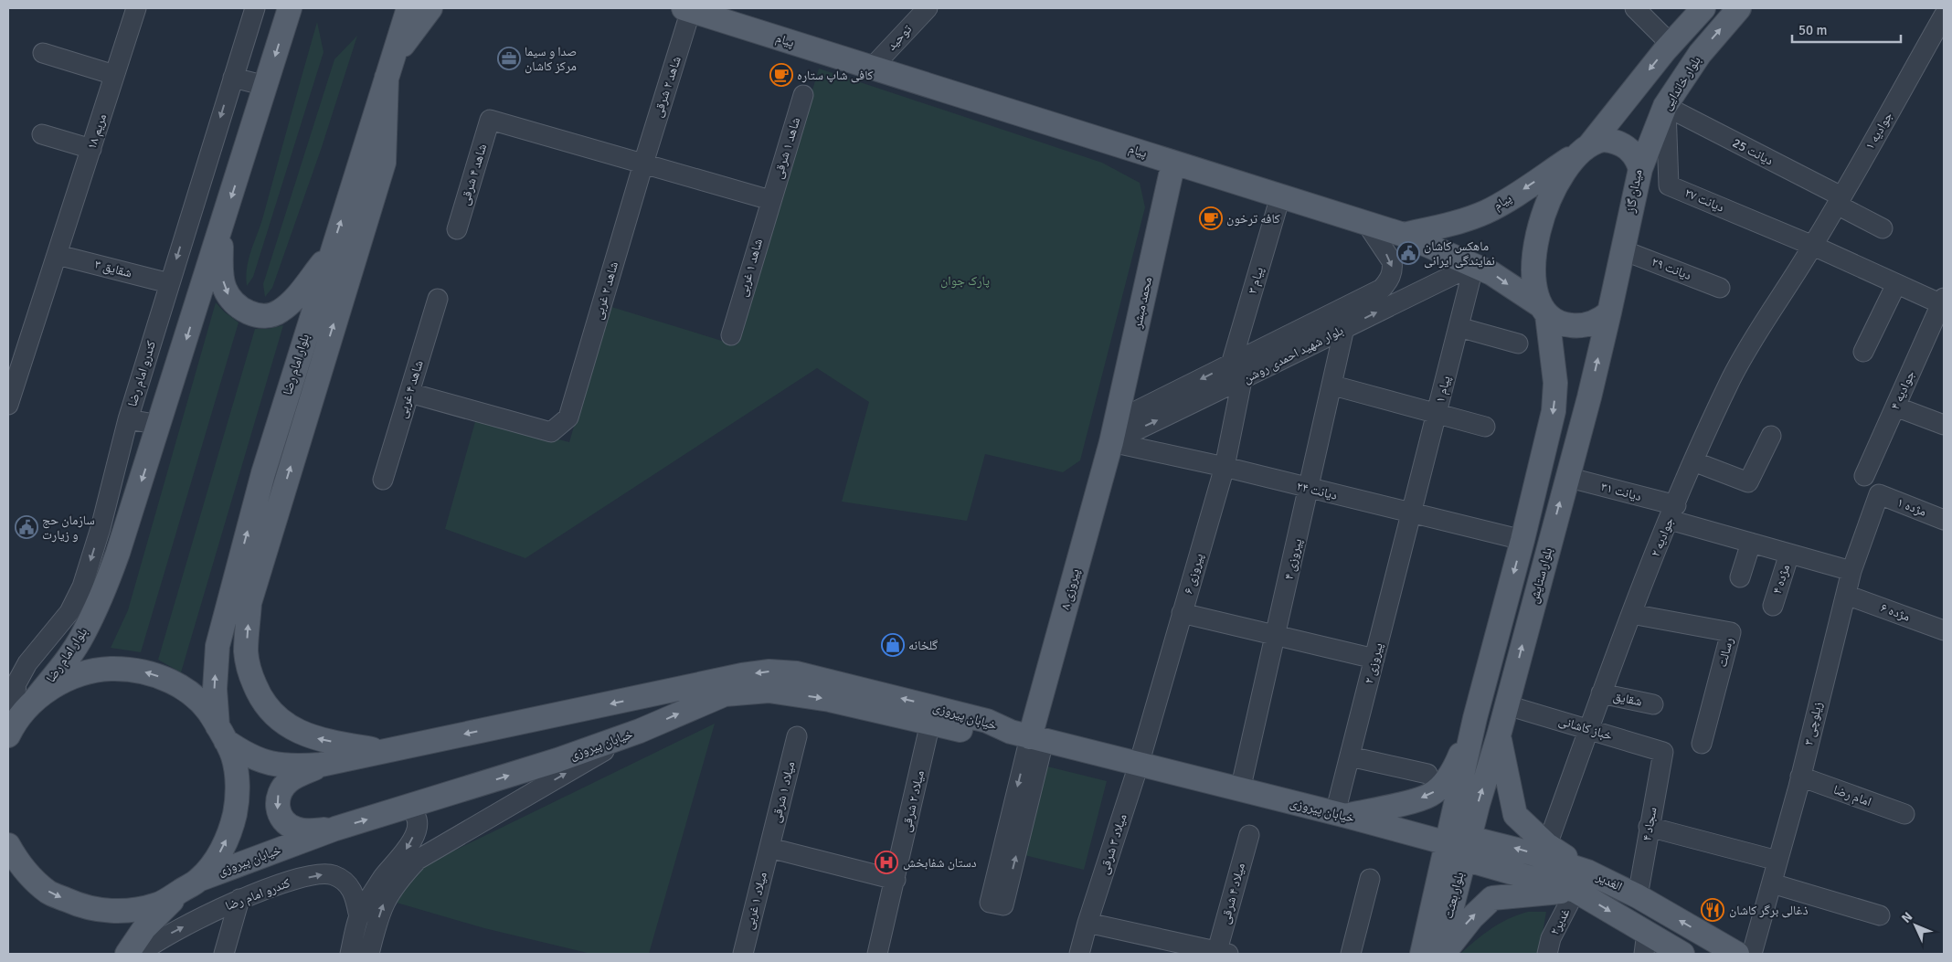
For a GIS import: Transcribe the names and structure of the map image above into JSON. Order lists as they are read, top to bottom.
{
  "streets": {
    "main road": [
      "پیام",
      "بلوار خاندایی",
      "میدان گاز",
      "محمد مبشر",
      "بلوار امام رضا",
      "بلوار ستایش",
      "پیروزی ۸",
      "خیابان پیروزی",
      "الغدیر",
      "بلوار بعثت"
    ],
    "street": [
      "توحید",
      "شاهد ۲ شرقی",
      "جوادیه ۱",
      "مریم ۱۸",
      "شاهد ۱ شرقی",
      "دیانت 25",
      "شاهد ۴ شرقی",
      "دیانت ۲۷",
      "شاهد ۱ غربی",
      "شقایق ۳",
      "دیانت ۲۹",
      "پیام ۳",
      "شاهد ۲ غربی",
      "بلوار شهید احمدی روشن",
      "کندرو امام رضا",
      "شاهد ۴ غربی",
      "پیام ۱",
      "جوادیه ۴",
      "دیانت ۲۴",
      "دیانت ۳۱",
      "مژده ۱",
      "جوادیه ۲",
      "پیروزی ۴",
      "پیروزی ۶",
      "مژده ۴",
      "مژده ۶",
      "رسالت",
      "پیروزی ۲",
      "شقایق",
      "زیلوچی ۳",
      "خباز کاشانی",
      "میلاد ۱ شرقی",
      "امام رضا",
      "میلاد ۲ شرقی",
      "سجاد ۴",
      "میلاد ۳ شرقی",
      "میلاد ۴ شرقی",
      "میلاد ۱ غربی",
      "غدیر۲"
    ]
  },
  "crossings": [
    ["توحید", "پیام"],
    ["پیام", "شاهد ۲ شرقی"],
    ["پیام", "میدان گاز"],
    ["پیام", "پیام ۳"],
    ["پیام", "محمد مبشر"],
    ["پیام", "بلوار شهید احمدی روشن"],
    ["بلوار خاندایی", "دیانت 25"],
    ["بلوار خاندایی", "میدان گاز"],
    ["بلوار خاندایی", "دیانت ۲۷"],
    ["شاهد ۲ شرقی", "شاهد ۴ شرقی"],
    ["شاهد ۲ شرقی", "شاهد ۲ غربی"],
    ["جوادیه ۱", "دیانت 25"],
    ["جوادیه ۱", "دیانت ۲۷"],
    ["جوادیه ۱", "جوادیه ۲"],
    ["مریم ۱۸", "شقایق ۳"],
    ["شاهد ۱ شرقی", "شاهد ۱ غربی"],
    ["دیانت 25", "دیانت ۲۷"],
    ["شاهد ۴ شرقی", "شاهد ۲ غربی"],
    ["میدان گاز", "دیانت ۲۹"],
    ["میدان گاز", "بلوار ستایش"],
    ["دیانت ۲۷", "جوادیه ۲"],
    ["شقایق ۳", "کندرو امام رضا"],
    ["پیام ۳", "بلوار شهید احمدی روشن"],
    ["شاهد ۲ غربی", "شاهد ۴ غربی"],
    ["محمد مبشر", "بلوار شهید احمدی روشن"],
    ["محمد مبشر", "دیانت ۲۴"],
    ["محمد مبشر", "پیروزی ۸"],
    ["بلوار شهید احمدی روشن", "پیام ۱"],
    ["بلوار شهید احمدی روشن", "دیانت ۲۴"],
    ["بلوار شهید احمدی روشن", "پیروزی ۴"],
    ["بلوار شهید احمدی روشن", "پیروزی ۶"],
    ["بلوار شهید احمدی روشن", "پیروزی ۸"],
    ["بلوار امام رضا", "خیابان پیروزی"],
    ["پیام ۱", "دیانت ۲۴"],
    ["پیام ۱", "پیروزی ۲"],
    ["دیانت ۲۴", "پیروزی ۴"],
    ["دیانت ۲۴", "پیروزی ۶"],
    ["دیانت ۲۴", "بلوار ستایش"],
    ["دیانت ۲۴", "پیروزی ۸"],
    ["دیانت ۲۴", "پیروزی ۲"],
    ["دیانت ۳۱", "جوادیه ۲"],
    ["دیانت ۳۱", "بلوار ستایش"],
    ["دیانت ۳۱", "مژده ۴"],
    ["دیانت ۳۱", "زیلوچی ۳"],
    ["مژده ۱", "زیلوچی ۳"],
    ["جوادیه ۲", "رسالت"],
    ["جوادیه ۲", "شقایق"],
    ["جوادیه ۲", "خباز کاشانی"],
    ["پیروزی ۴", "خیابان پیروزی"],
    ["پیروزی ۶", "خیابان پیروزی"],
    ["پیروزی ۶", "میلاد ۳ شرقی"],
    ["بلوار ستایش", "خیابان پیروزی"],
    ["بلوار ستایش", "خباز کاشانی"],
    ["بلوار ستایش", "الغدیر"],
    ["بلوار ستایش", "بلوار بعثت"],
    ["پیروزی ۸", "خیابان پیروزی"],
    ["مژده ۶", "زیلوچی ۳"],
    ["پیروزی ۲", "خیابان پیروزی"],
    ["خیابان پیروزی", "میلاد ۲ شرقی"],
    ["خیابان پیروزی", "میلاد ۳ شرقی"],
    ["خیابان پیروزی", "الغدیر"],
    ["خیابان پیروزی", "بلوار بعثت"],
    ["زیلوچی ۳", "امام رضا"],
    ["خباز کاشانی", "سجاد ۴"],
    ["میلاد ۱ شرقی", "میلاد ۱ غربی"],
    ["سجاد ۴", "الغدیر"],
    ["الغدیر", "بلوار بعثت"],
    ["الغدیر", "غدیر۲"]
  ],
  "parks": ["پارک جوان"],
  "places": {
    "office": ["صدا و سیما مرکز کاشان"],
    "cafe": ["کافی شاپ ستاره", "کافه ترخون"],
    "public building": ["ماهکس کاشان نمایندگی ایرانی", "سازمان حج و زیارت"],
    "shop": ["گلخانه"],
    "hospital": ["دستان شفابخش"],
    "restaurant": ["ذغالی برگر کاشان"]
  },
  "scale_bar": "50 m",
  "north": "top left"
}
